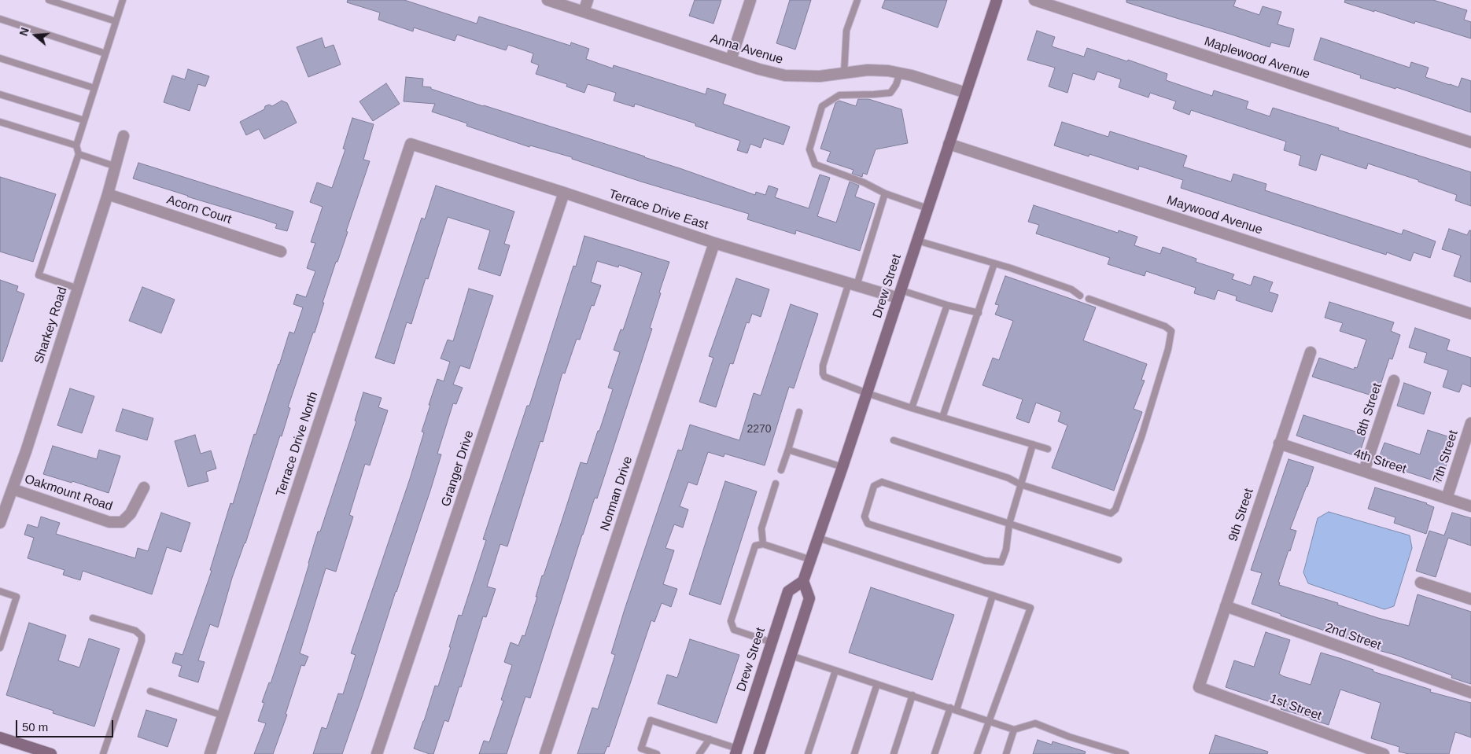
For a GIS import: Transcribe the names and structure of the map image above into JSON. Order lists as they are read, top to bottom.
{
  "streets": {
    "main road": ["Drew Street"],
    "street": [
      "Anna Avenue",
      "Maplewood Avenue",
      "Acorn Court",
      "Terrace Drive East",
      "Maywood Avenue",
      "Sharkey Road",
      "8th Street",
      "Terrace Drive North",
      "7th Street",
      "4th Street",
      "Granger Drive",
      "Oakmount Road",
      "Norman Drive",
      "9th Street",
      "2nd Street",
      "1st Street"
    ]
  },
  "crossings": [
    ["Anna Avenue", "Drew Street"],
    ["Acorn Court", "Sharkey Road"],
    ["Terrace Drive East", "Drew Street"],
    ["Terrace Drive East", "Terrace Drive North"],
    ["Terrace Drive East", "Granger Drive"],
    ["Terrace Drive East", "Norman Drive"],
    ["Maywood Avenue", "Drew Street"],
    ["Sharkey Road", "Oakmount Road"],
    ["8th Street", "4th Street"],
    ["7th Street", "4th Street"],
    ["4th Street", "9th Street"],
    ["9th Street", "2nd Street"],
    ["9th Street", "1st Street"]
  ],
  "house_numbers": ["2270"],
  "scale_bar": "50 m",
  "north": "left"
}
